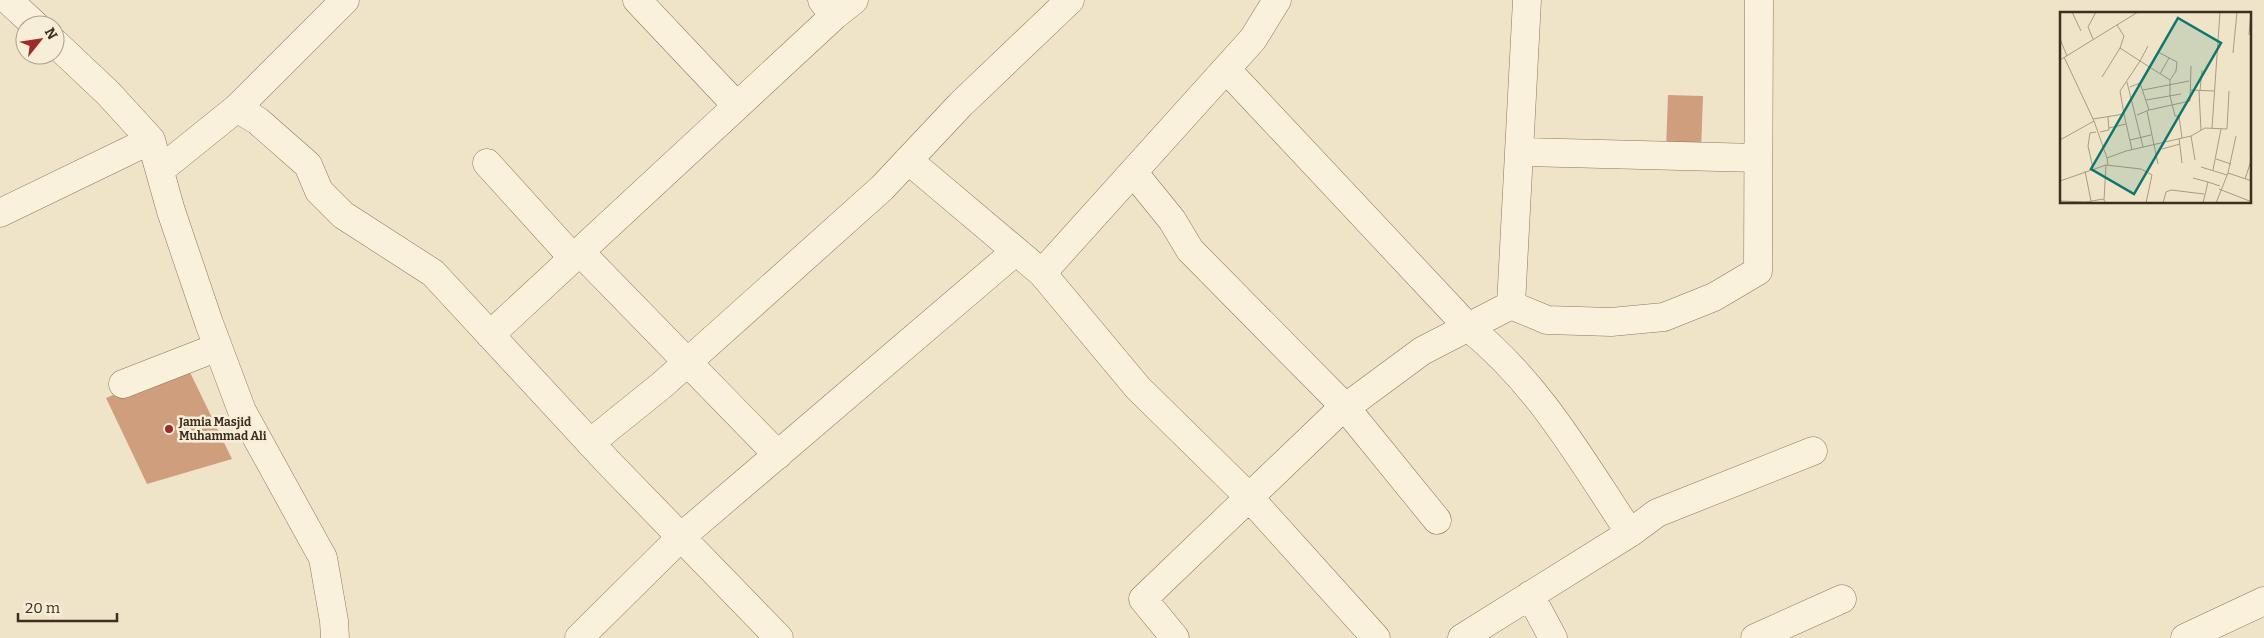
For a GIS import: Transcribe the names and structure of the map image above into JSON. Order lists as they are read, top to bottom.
{
  "places": ["Jamia Masjid Muhammad Ali"],
  "scale_bar": "20 m",
  "north": "top right"
}
